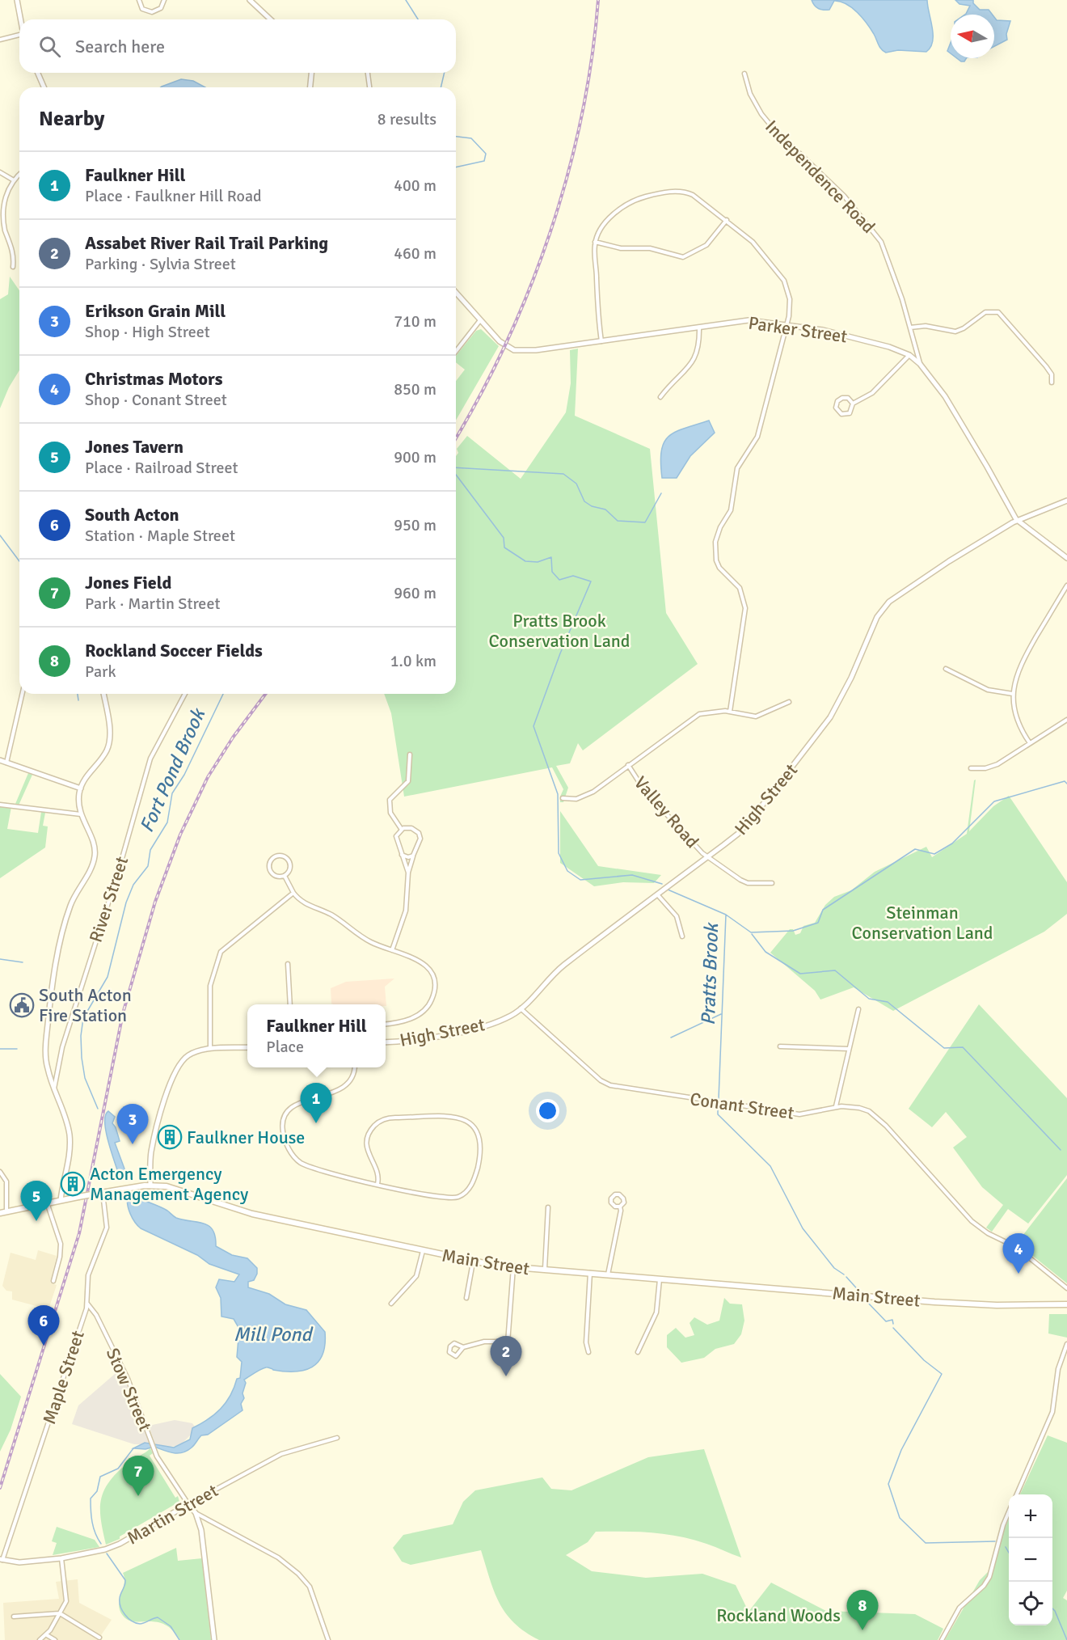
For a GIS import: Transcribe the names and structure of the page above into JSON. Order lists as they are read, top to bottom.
{
  "streets": {
    "main road": ["Main Street"],
    "street": [
      "Independence Road",
      "Parker Street",
      "High Street",
      "Valley Road",
      "River Street",
      "Conant Street",
      "Maple Street",
      "Stow Street",
      "Martin Street"
    ]
  },
  "crossings": [
    ["Independence Road", "Parker Street"],
    ["Parker Street", "High Street"],
    ["High Street", "Valley Road"],
    ["High Street", "Conant Street"],
    ["Main Street", "Maple Street"],
    ["Maple Street", "Stow Street"],
    ["Maple Street", "Martin Street"],
    ["Stow Street", "Martin Street"]
  ],
  "water": ["Fort Pond Brook", "Pratts Brook", "Mill Pond"],
  "parks": ["Pratts Brook Conservation Land", "Steinman Conservation Land", "Rockland Woods"],
  "places": {
    "public building": ["South Acton Fire Station"],
    "building": ["Faulkner House", "Acton Emergency Management Agency"]
  },
  "north": "left",
  "page": {
    "search": "Search here",
    "heading": ["Nearby", "8 results"],
    "list": [
      {
        "mark": "1",
        "name": "Faulkner Hill",
        "note": "Place · Faulkner Hill Road",
        "value": "400 m"
      },
      {
        "mark": "2",
        "name": "Assabet River Rail Trail Parking",
        "note": "Parking · Sylvia Street",
        "value": "460 m"
      },
      {
        "mark": "3",
        "name": "Erikson Grain Mill",
        "note": "Shop · High Street",
        "value": "710 m"
      },
      {
        "mark": "4",
        "name": "Christmas Motors",
        "note": "Shop · Conant Street",
        "value": "850 m"
      },
      {
        "mark": "5",
        "name": "Jones Tavern",
        "note": "Place · Railroad Street",
        "value": "900 m"
      },
      {
        "mark": "6",
        "name": "South Acton",
        "note": "Station · Maple Street",
        "value": "950 m"
      },
      {
        "mark": "7",
        "name": "Jones Field",
        "note": "Park · Martin Street",
        "value": "960 m"
      },
      {
        "mark": "8",
        "name": "Rockland Soccer Fields",
        "note": "Park",
        "value": "1.0 km"
      }
    ],
    "popup": ["Faulkner Hill", "Place"],
    "pins": [
      "1",
      "3",
      "5",
      "4",
      "6",
      "2",
      "7",
      "8"
    ],
    "map_buttons": ["+", "−"]
  }
}
